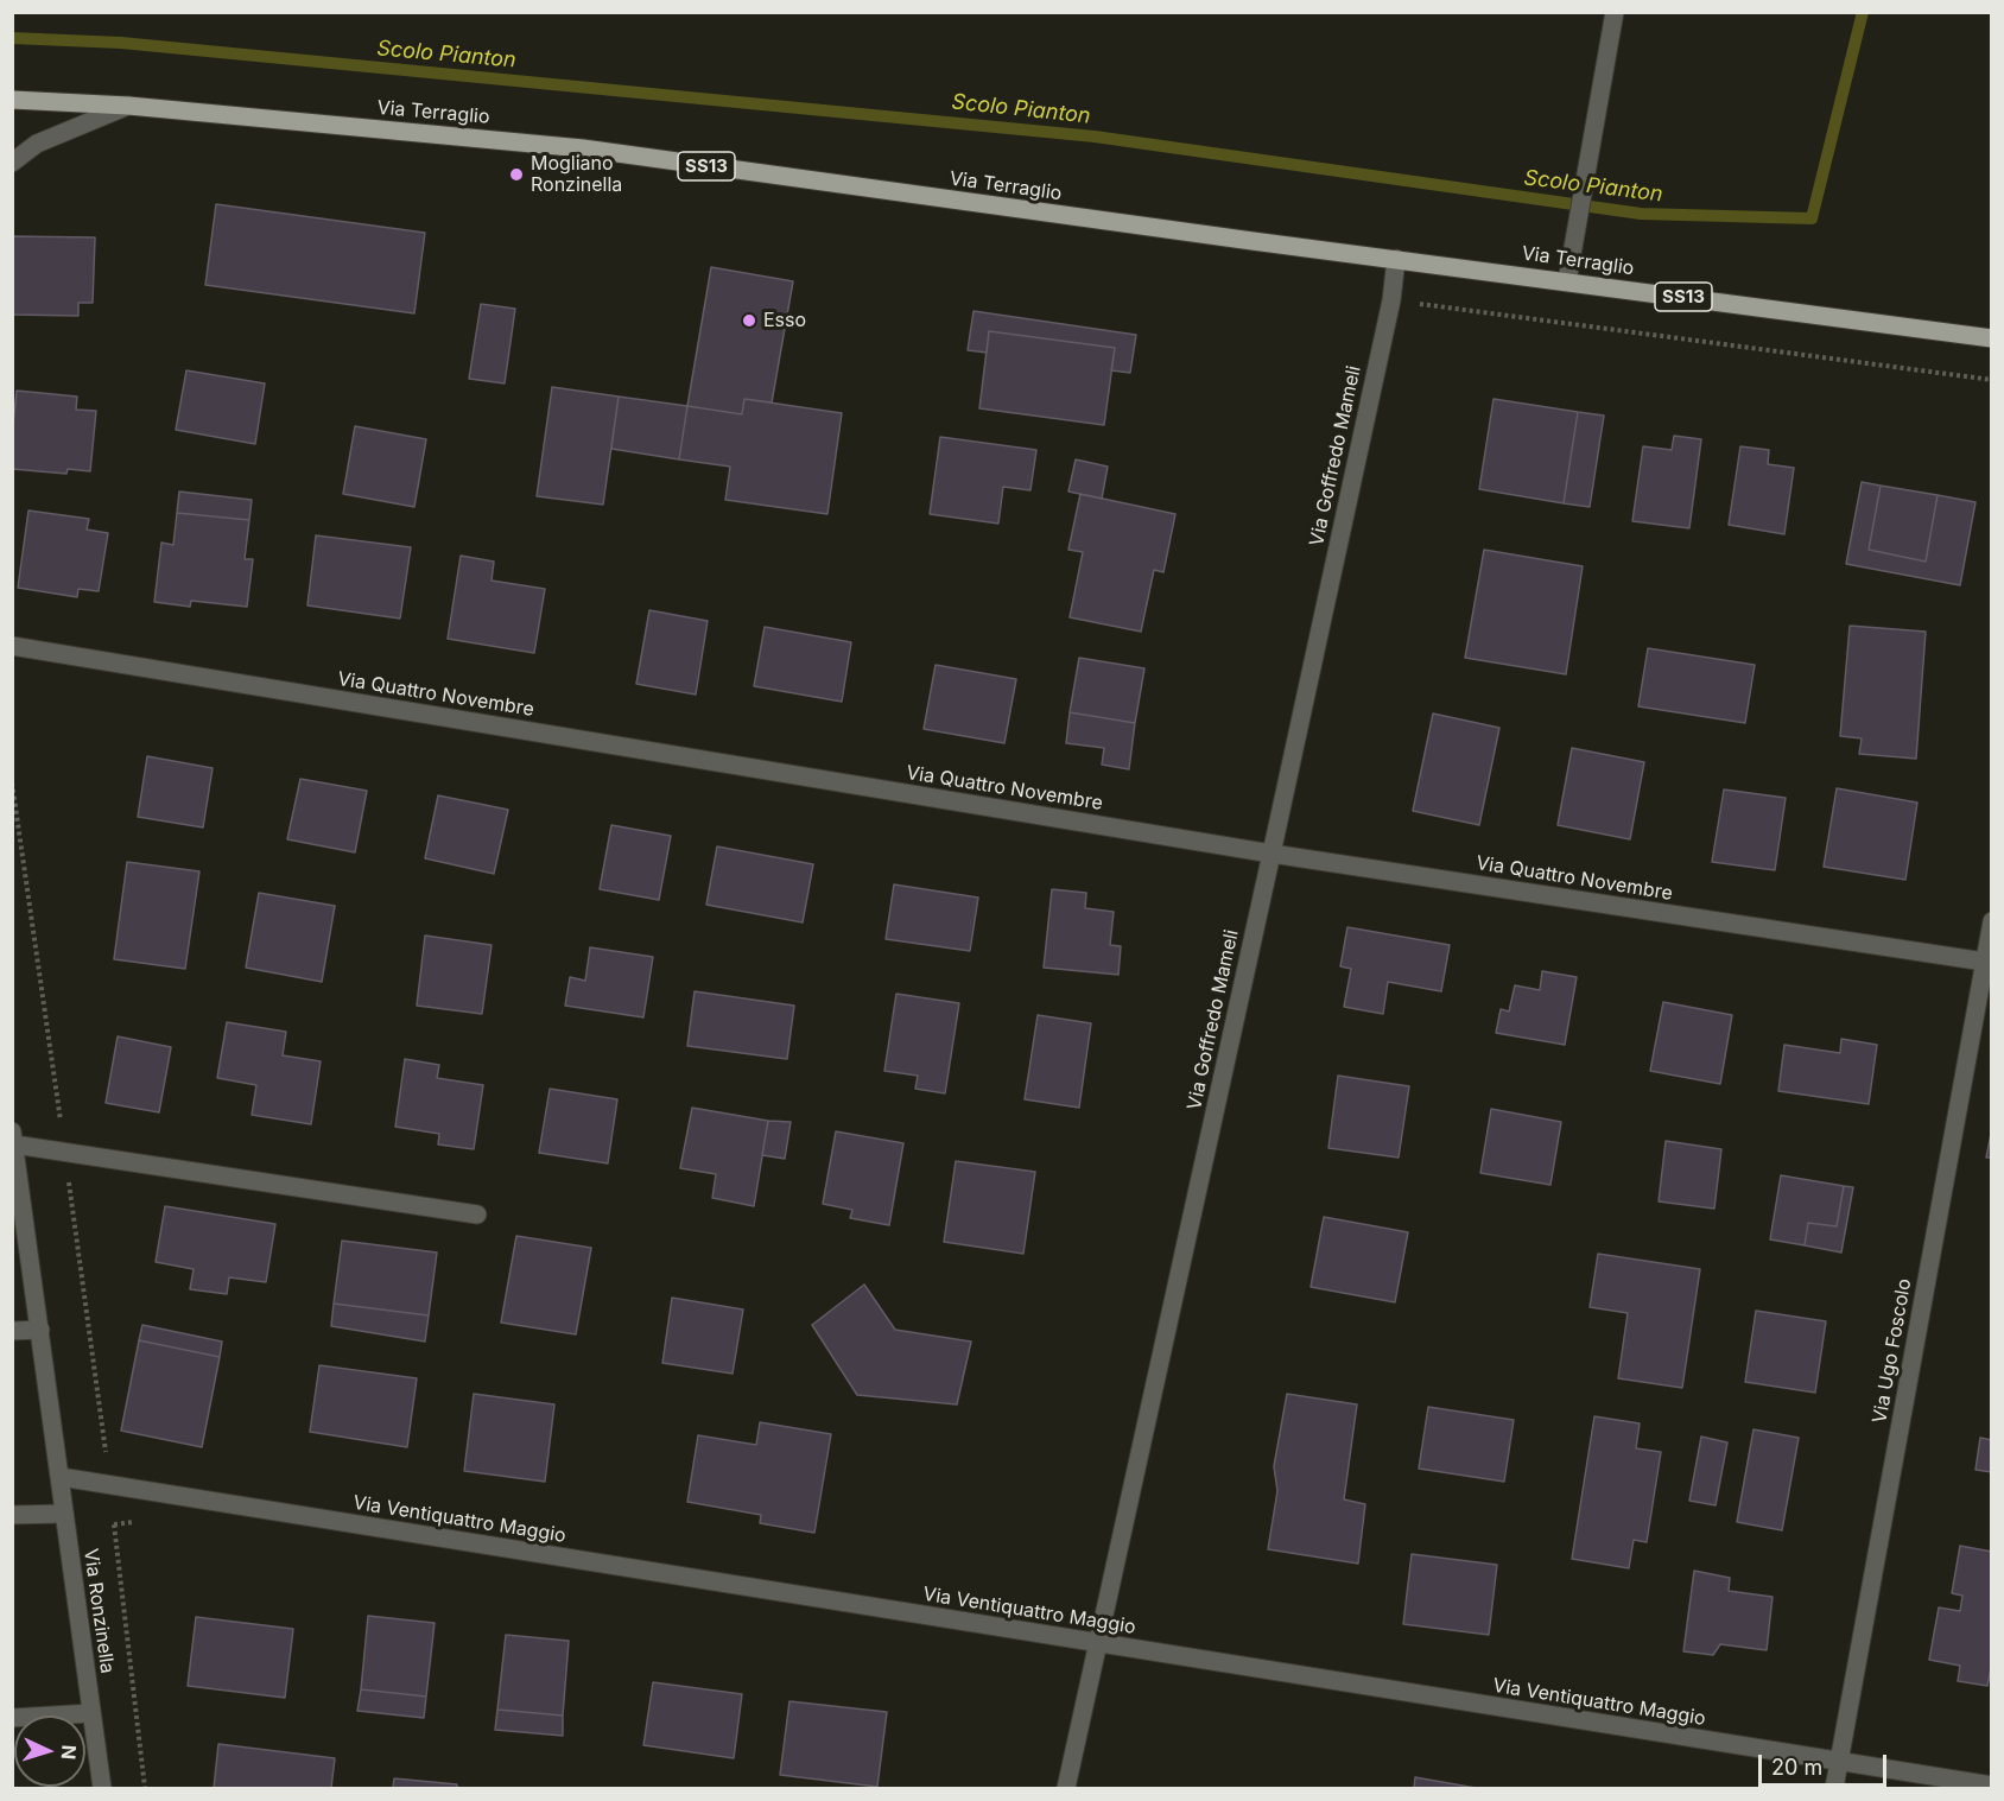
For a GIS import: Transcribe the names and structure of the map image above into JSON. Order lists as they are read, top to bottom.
{
  "streets": {
    "main road": ["Via Terraglio", "SS13"],
    "street": [
      "Via Goffredo Mameli",
      "Via Quattro Novembre",
      "Via Ugo Foscolo",
      "Via Ventiquattro Maggio",
      "Via Ronzinella"
    ]
  },
  "crossings": [
    ["Via Terraglio", "Via Goffredo Mameli"],
    ["Via Goffredo Mameli", "Via Quattro Novembre"],
    ["Via Goffredo Mameli", "Via Ventiquattro Maggio"],
    ["Via Quattro Novembre", "Via Ugo Foscolo"],
    ["Via Ugo Foscolo", "Via Ventiquattro Maggio"],
    ["Via Ventiquattro Maggio", "Via Ronzinella"]
  ],
  "water": ["Scolo Pianton"],
  "places": ["Mogliano Ronzinella", "Esso"],
  "scale_bar": "20 m",
  "north": "right"
}
